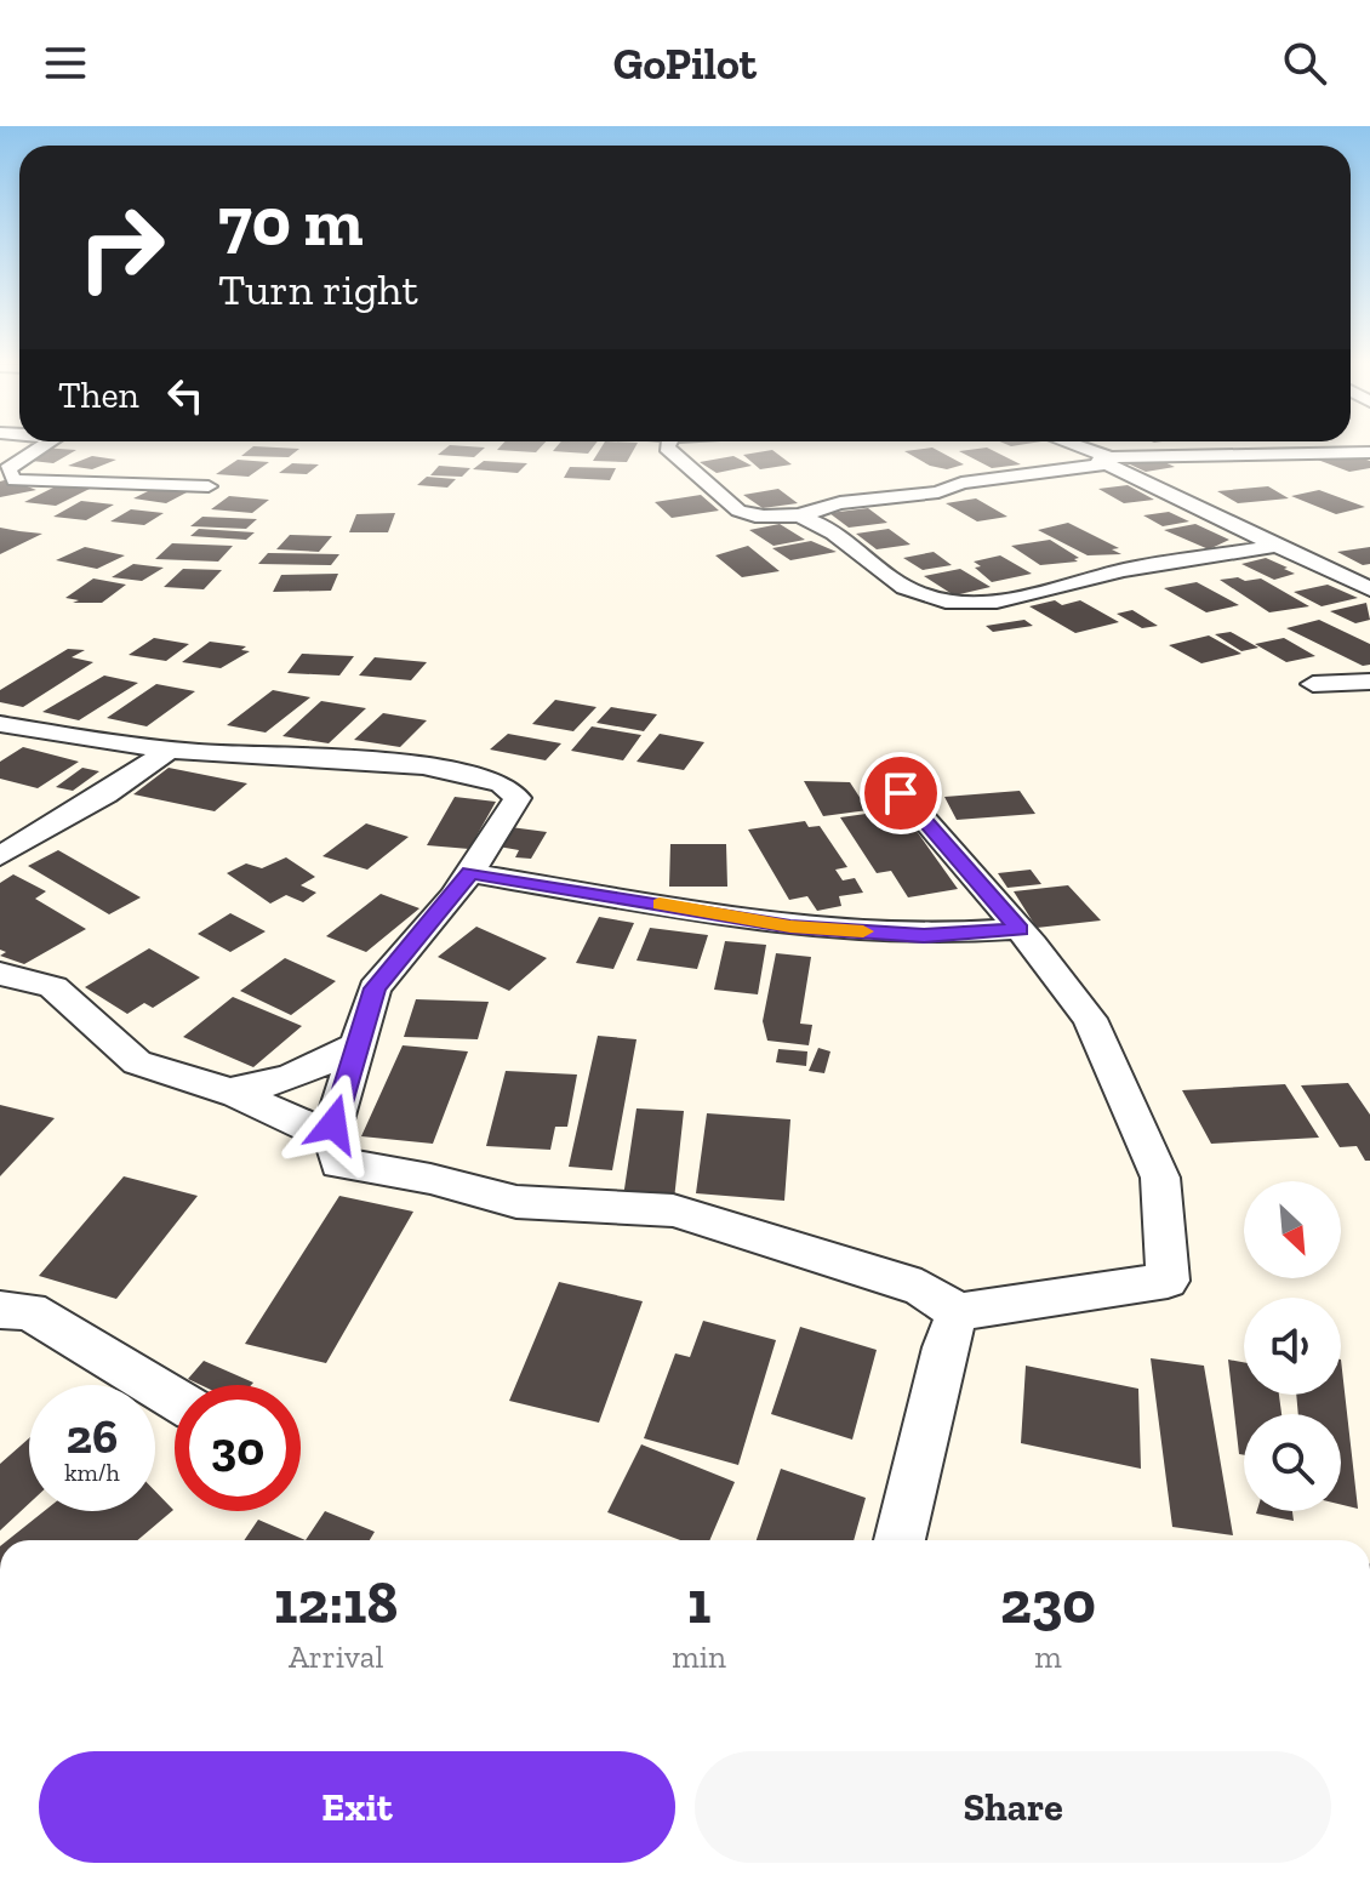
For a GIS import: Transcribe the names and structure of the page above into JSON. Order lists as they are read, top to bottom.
{
  "north": "bottom right",
  "page": {
    "header": "GoPilot",
    "turn": ["70 m", "Turn right"],
    "then": "Then",
    "speed": "26 km/h",
    "limit": "30",
    "eta": [
      "12:18",
      "Arrival",
      "1",
      "min",
      "230",
      "m"
    ],
    "buttons": ["Exit", "Share"]
  }
}
